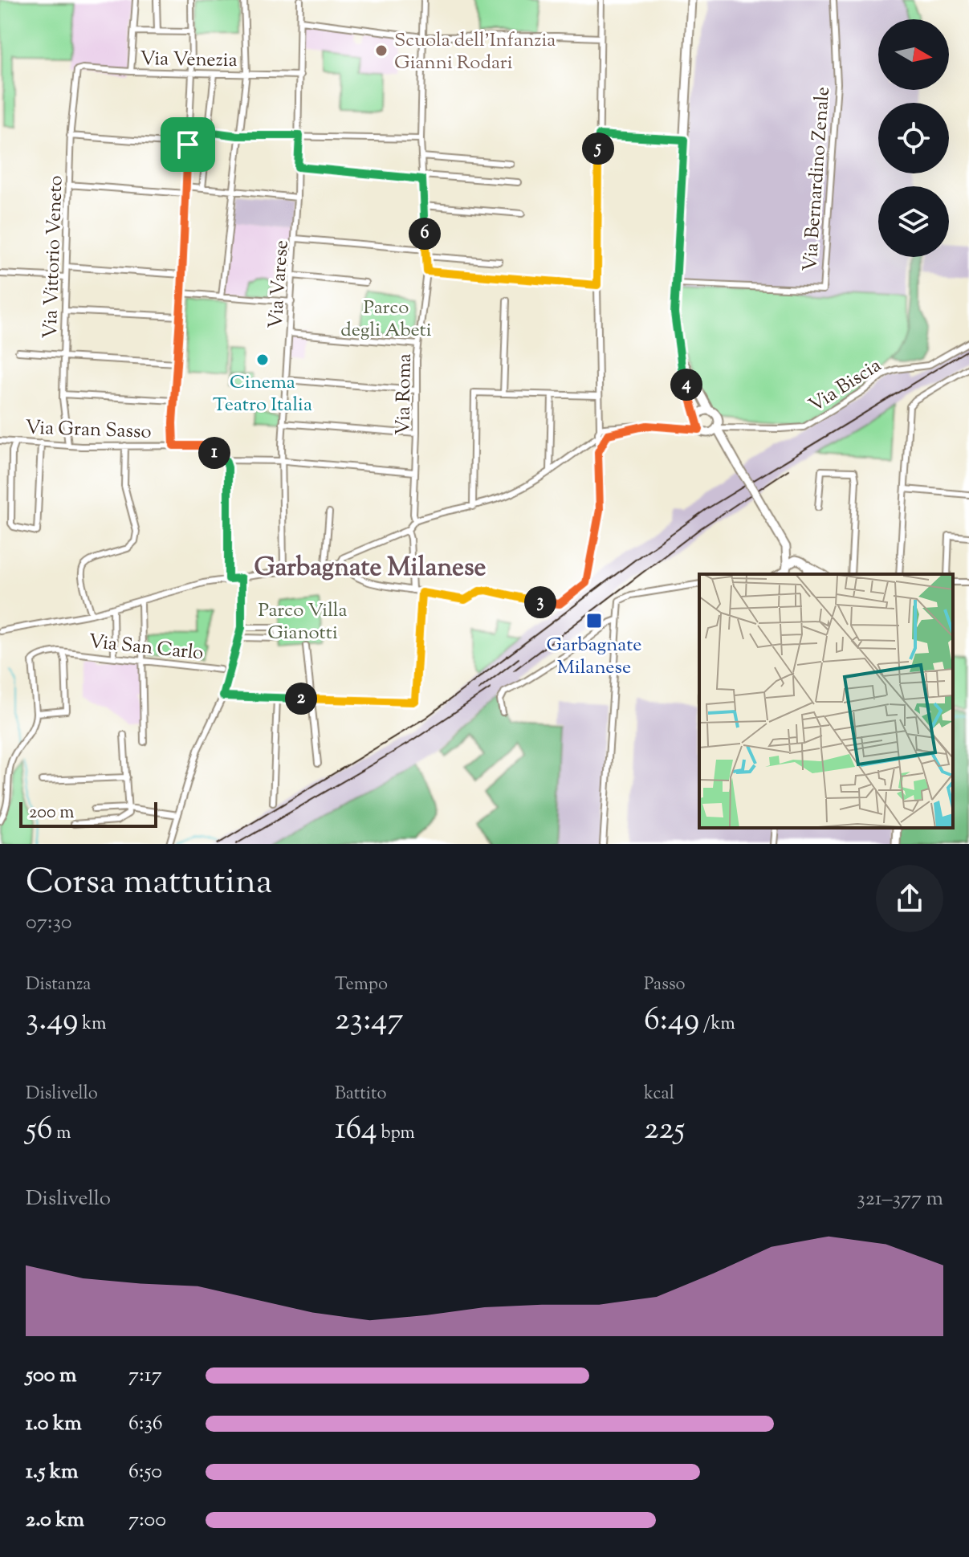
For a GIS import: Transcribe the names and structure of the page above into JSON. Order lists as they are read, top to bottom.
{
  "streets": {
    "street": [
      "Via Venezia",
      "Via Bernardino Zenale",
      "Via Vittorio Veneto",
      "Via Varese",
      "Via Biscia",
      "Via Roma",
      "Via Gran Sasso",
      "Via San Carlo"
    ]
  },
  "crossings": [
    ["Via Venezia", "Via Vittorio Veneto"],
    ["Via Venezia", "Via Varese"],
    ["Via Vittorio Veneto", "Via Gran Sasso"],
    ["Via Varese", "Via Gran Sasso"],
    ["Via Roma", "Via Gran Sasso"]
  ],
  "districts": ["Garbagnate Milanese"],
  "parks": ["Parco degli Abeti", "Parco Villa Gianotti"],
  "places": {
    "other": ["Scuola dell'Infanzia Gianni Rodari", "Cinema Teatro Italia"],
    "transit": ["Garbagnate Milanese"]
  },
  "scale_bar": "200 m",
  "north": "right",
  "page": {
    "pins": [
      "5",
      "6",
      "4",
      "1",
      "3",
      "2"
    ],
    "scale": "200 m",
    "heading": ["Corsa mattutina", "07:30"],
    "stats": [
      ["Distanza", "3.49 km"],
      ["Tempo", "23:47"],
      ["Passo", "6:49 /km"],
      ["Dislivello", "56 m"],
      ["Battito", "164 bpm"],
      ["kcal", "225"]
    ],
    "chart": ["Dislivello", "321–377 m"],
    "list": [
      {
        "name": "500 m",
        "note": "7:17"
      },
      {
        "name": "1.0 km",
        "note": "6:36"
      },
      {
        "name": "1.5 km",
        "note": "6:50"
      },
      {
        "name": "2.0 km",
        "note": "7:00"
      }
    ]
  }
}
